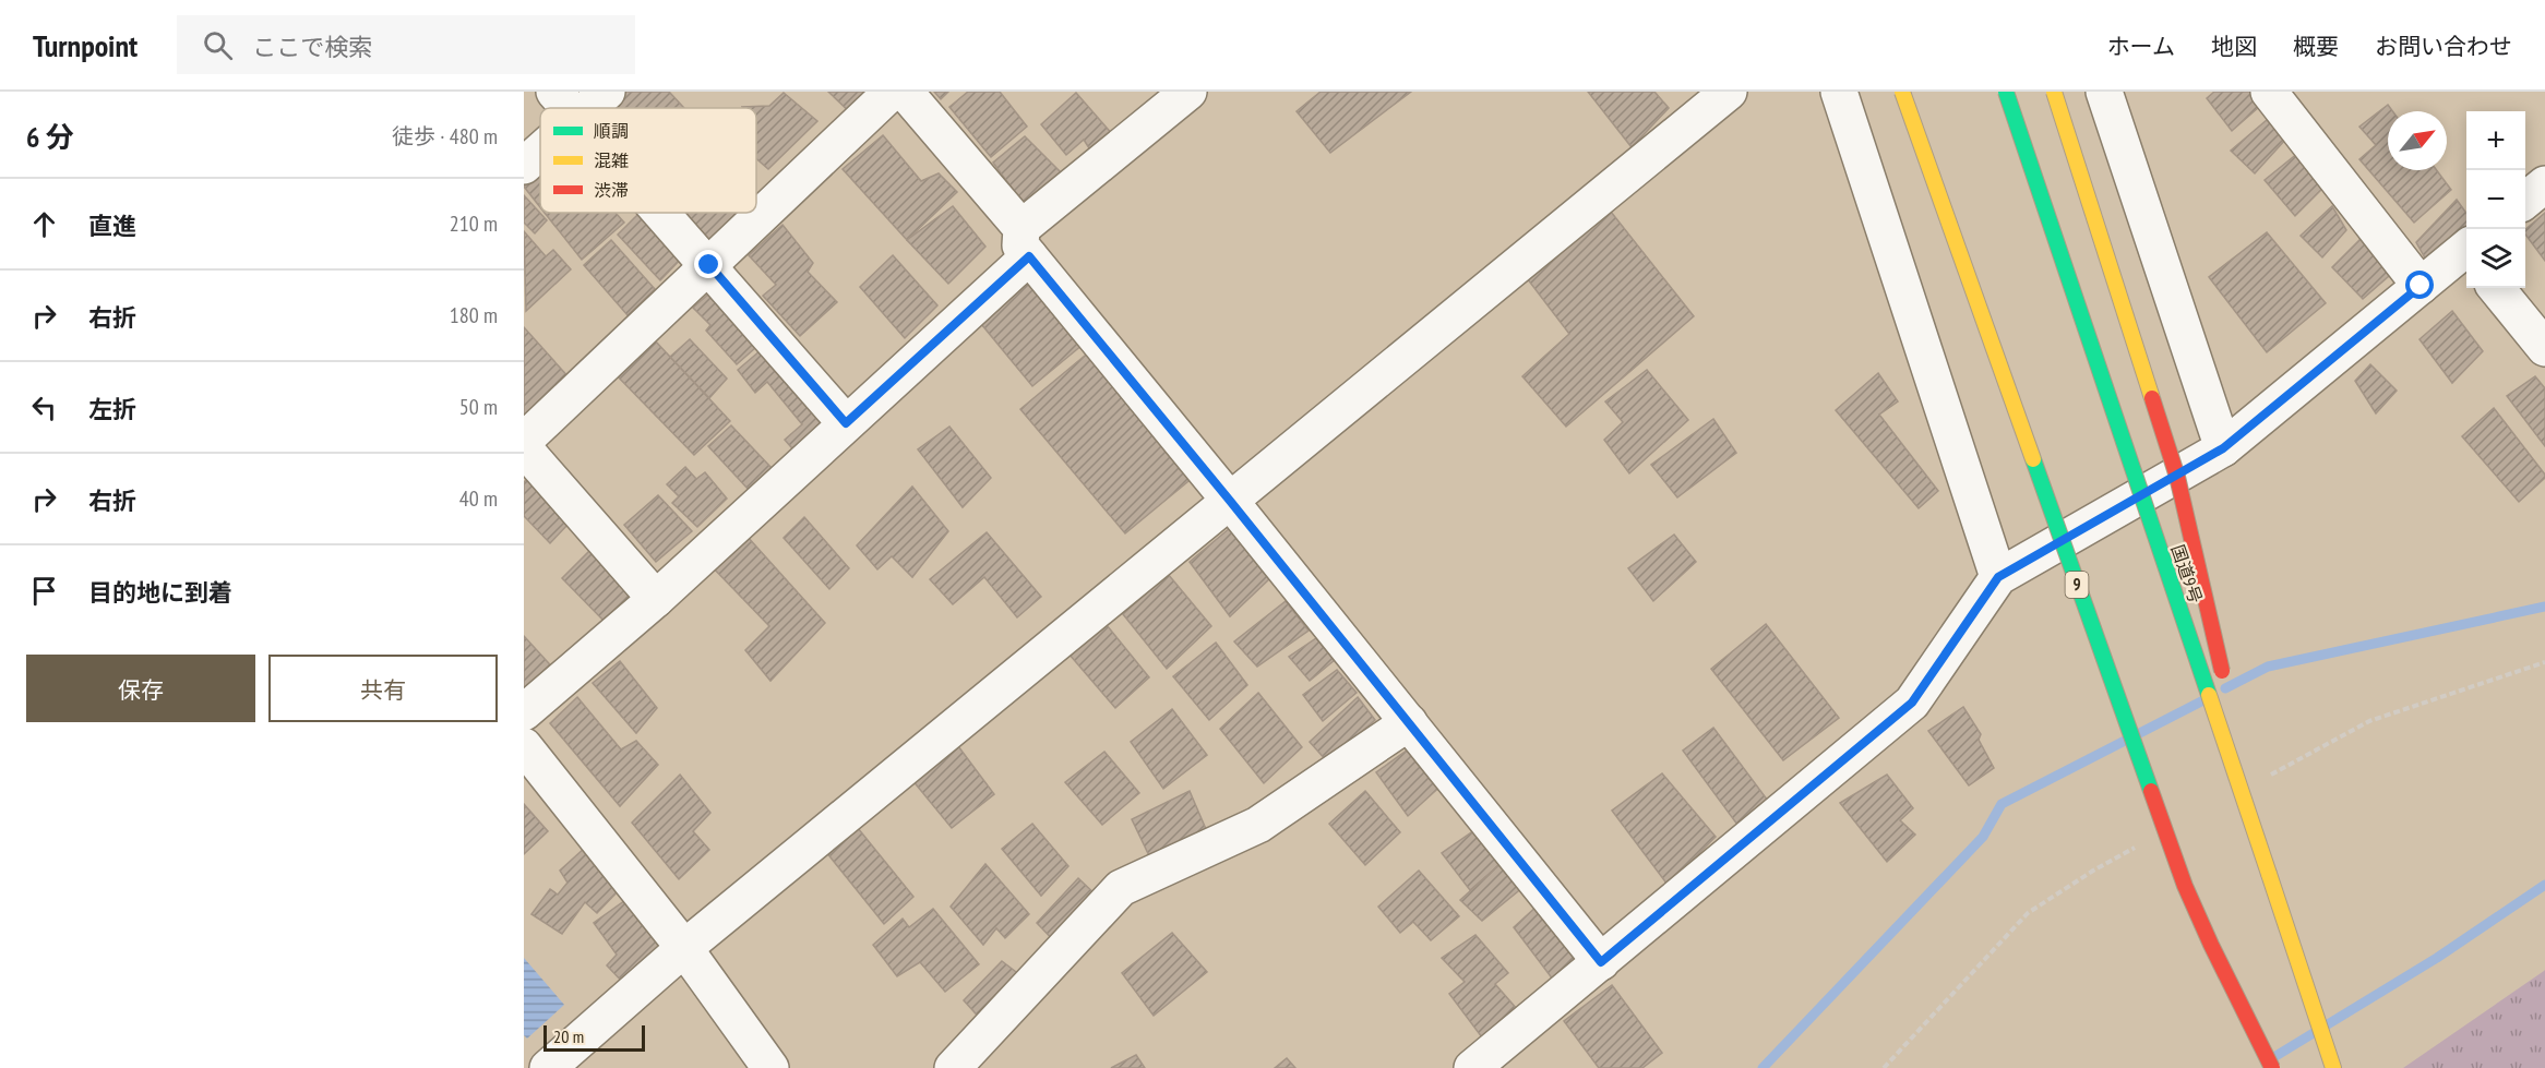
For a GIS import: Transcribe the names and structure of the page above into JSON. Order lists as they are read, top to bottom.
{
  "streets": {
    "highway": ["国道9号", "9"]
  },
  "legend": ["順調", "混雑", "渋滞"],
  "scale_bar": "20 m",
  "north": "top right",
  "page": {
    "header": "Turnpoint",
    "search": "ここで検索",
    "nav": [
      "ホーム",
      "地図",
      "概要",
      "お問い合わせ"
    ],
    "heading": ["6 分", "徒歩 · 480 m"],
    "map_buttons": ["+", "−"],
    "list": [
      ["直進", "210 m"],
      ["右折", "180 m"],
      ["左折", "50 m"],
      ["右折", "40 m"],
      "目的地に到着"
    ],
    "buttons": ["保存", "共有"],
    "scale": "20 m"
  }
}
